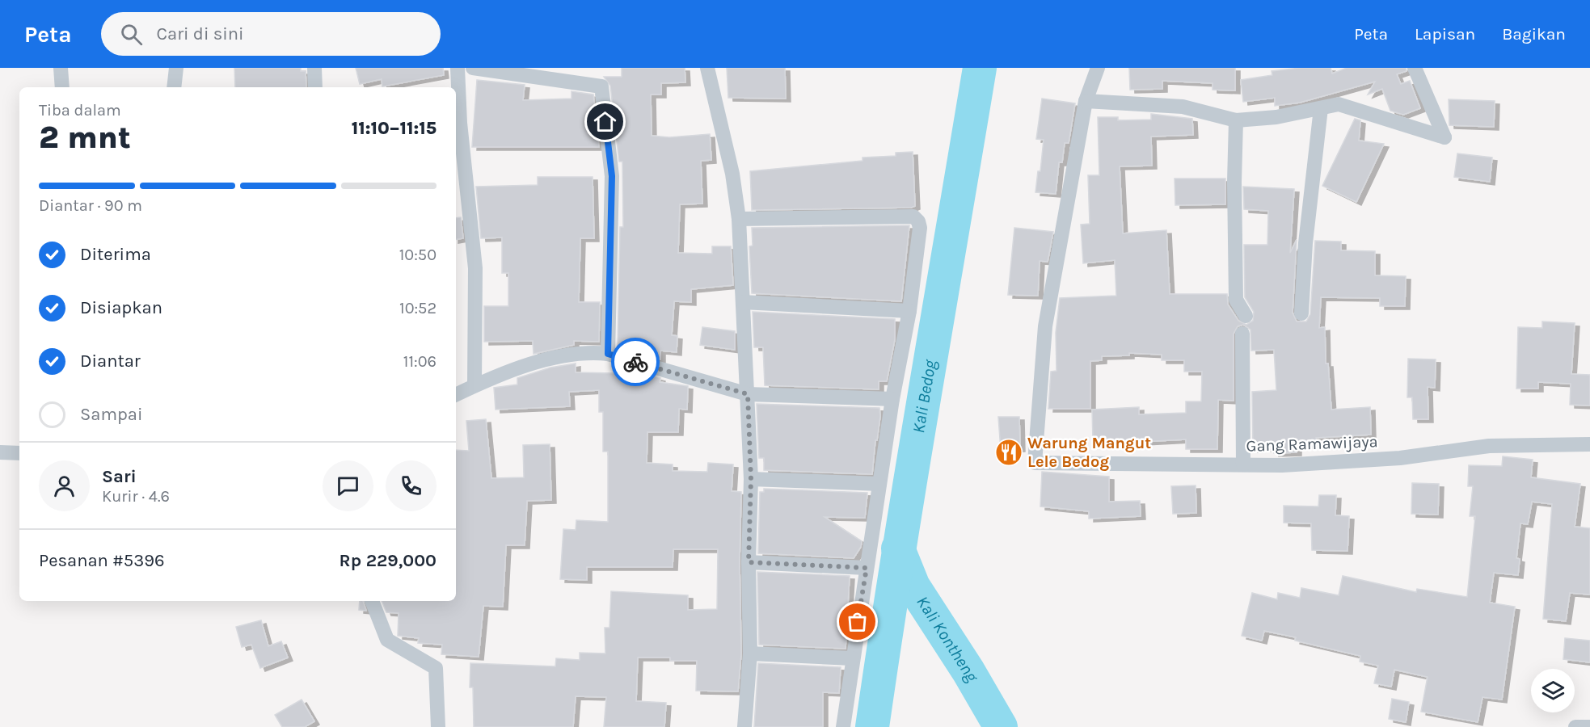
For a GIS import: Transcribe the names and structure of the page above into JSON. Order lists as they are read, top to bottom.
{
  "streets": {
    "street": ["Gang Ramawijaya"]
  },
  "water": ["Kali Bedog", "Kali Kontheng"],
  "places": {
    "restaurant": ["Warung Mangut Lele Bedog"]
  },
  "page": {
    "header": "Peta",
    "search": "Cari di sini",
    "nav": ["Peta", "Lapisan", "Bagikan"],
    "heading": ["2 mnt", "Tiba dalam", "11:10–11:15"],
    "panel": [
      "Sari",
      "Kurir · 4.6",
      "Pesanan #5396",
      "Rp 229,000"
    ],
    "bar": "Diantar · 90 m",
    "list": [
      ["Diterima", "10:50"],
      ["Disiapkan", "10:52"],
      ["Diantar", "11:06"],
      "Sampai"
    ]
  }
}
